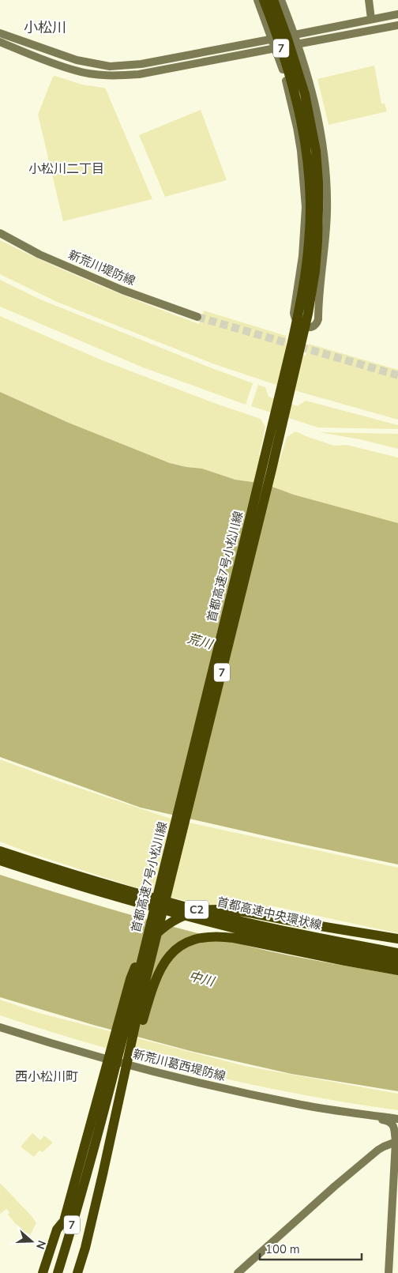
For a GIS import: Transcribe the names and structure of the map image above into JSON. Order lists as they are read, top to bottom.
{
  "streets": {
    "highway": [
      "7",
      "首都高速7号小松川線",
      "C2",
      "首都高速中央環状線"
    ],
    "street": ["新荒川堤防線", "新荒川葛西堤防線"]
  },
  "districts": ["小松川", "小松川二丁目", "西小松川町"],
  "water": ["荒川", "中川"],
  "scale_bar": "100 m",
  "north": "right"
}
